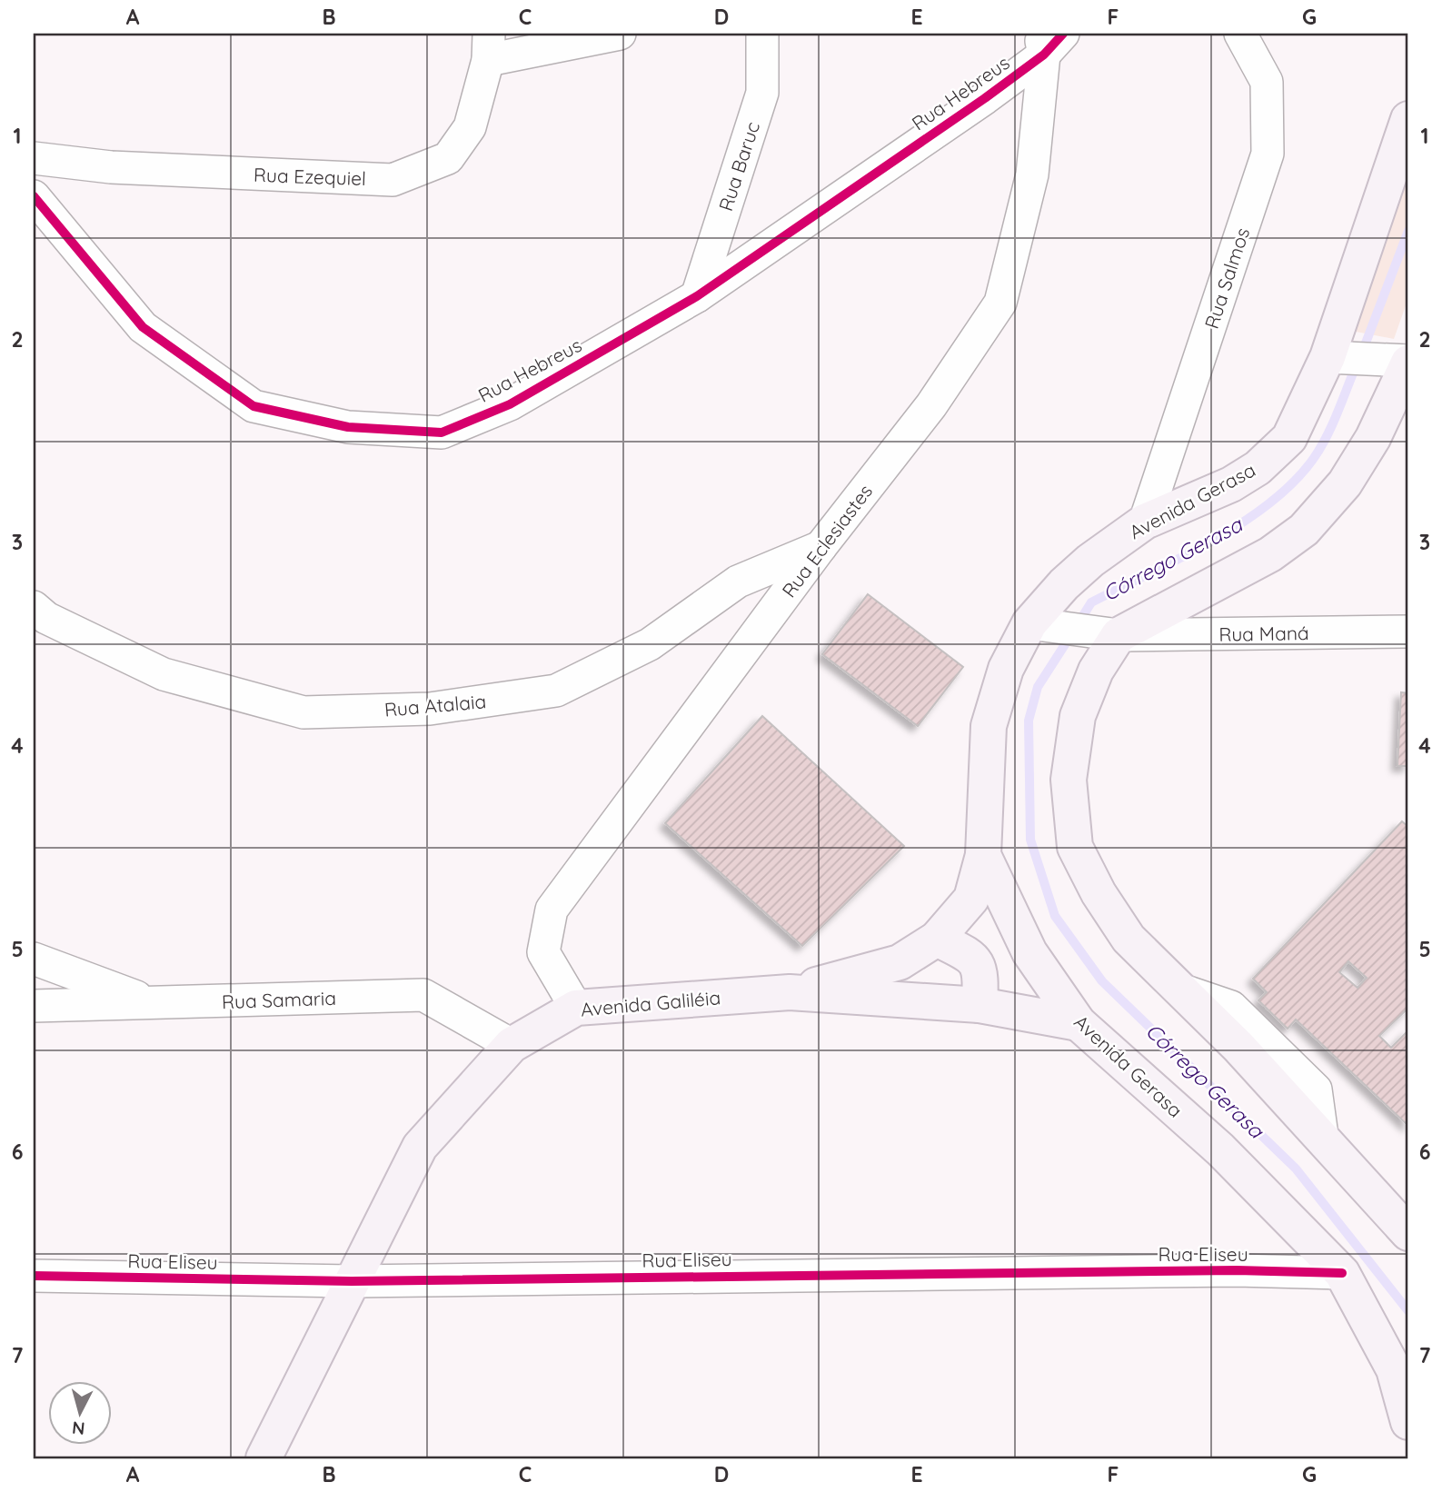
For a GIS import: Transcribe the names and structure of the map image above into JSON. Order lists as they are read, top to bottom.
{
  "streets": {
    "main road": ["Avenida Gerasa", "Avenida Galiléia"],
    "street": [
      "Rua Hebreus",
      "Rua Baruc",
      "Rua Ezequiel",
      "Rua Salmos",
      "Rua Eclesiastes",
      "Rua Maná",
      "Rua Atalaia",
      "Rua Samaria",
      "Rua Eliseu"
    ]
  },
  "crossings": [
    ["Rua Hebreus", "Rua Baruc"],
    ["Rua Hebreus", "Rua Eclesiastes"],
    ["Rua Salmos", "Avenida Gerasa"],
    ["Avenida Gerasa", "Avenida Galiléia"],
    ["Avenida Gerasa", "Rua Eliseu"],
    ["Rua Eclesiastes", "Rua Atalaia"],
    ["Rua Eclesiastes", "Avenida Galiléia"],
    ["Rua Samaria", "Avenida Galiléia"],
    ["Avenida Galiléia", "Rua Eliseu"]
  ],
  "water": ["Córrego Gerasa"],
  "north": "bottom",
  "grid": {
    "columns": [
      "A",
      "B",
      "C",
      "D",
      "E",
      "F",
      "G"
    ],
    "rows": [
      "1",
      "2",
      "3",
      "4",
      "5",
      "6",
      "7"
    ]
  }
}
